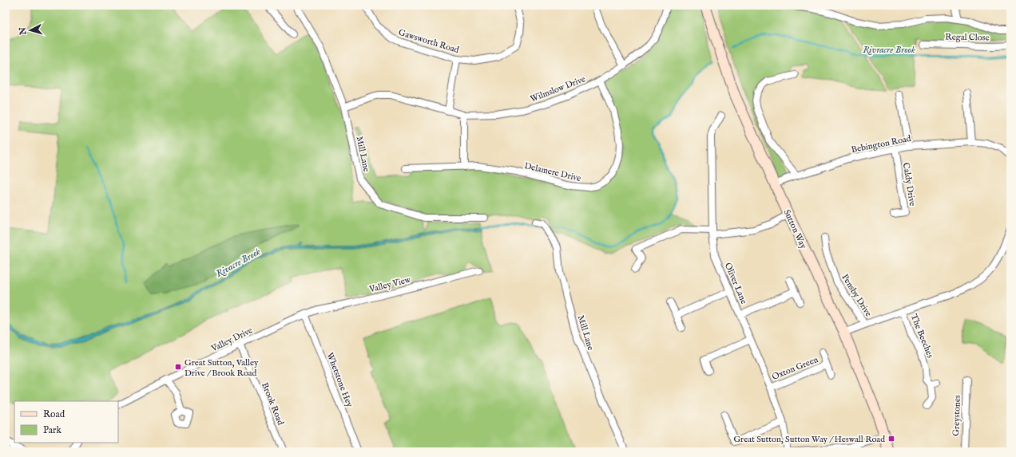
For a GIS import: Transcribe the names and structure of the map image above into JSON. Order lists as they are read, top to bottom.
{
  "streets": {
    "main road": ["Sutton Way"],
    "street": [
      "Regal Close",
      "Gawsworth Road",
      "Wilmslow Drive",
      "Bebington Road",
      "Mill Lane",
      "Delamere Drive",
      "Caldy Drive",
      "Oliver Lane",
      "Valley View",
      "Pensby Drive",
      "The Beeches",
      "Valley Drive",
      "Oxton Green",
      "Whetstone Hey",
      "Brook Road",
      "Greystones"
    ]
  },
  "crossings": [
    ["Wilmslow Drive", "Mill Lane"],
    ["Wilmslow Drive", "Delamere Drive"],
    ["Bebington Road", "Caldy Drive"],
    ["Bebington Road", "Sutton Way"],
    ["Oliver Lane", "Oxton Green"],
    ["Valley View", "Valley Drive"],
    ["Valley View", "Whetstone Hey"],
    ["Valley Drive", "Whetstone Hey"],
    ["Valley Drive", "Brook Road"]
  ],
  "water": ["Rivracre Brook", "Rivacre Brook"],
  "places": {
    "transit": ["Great Sutton, Valley Drive / Brook Road", "Great Sutton, Sutton Way / Heswall Road"]
  },
  "legend": ["Road", "Park"],
  "north": "left"
}
